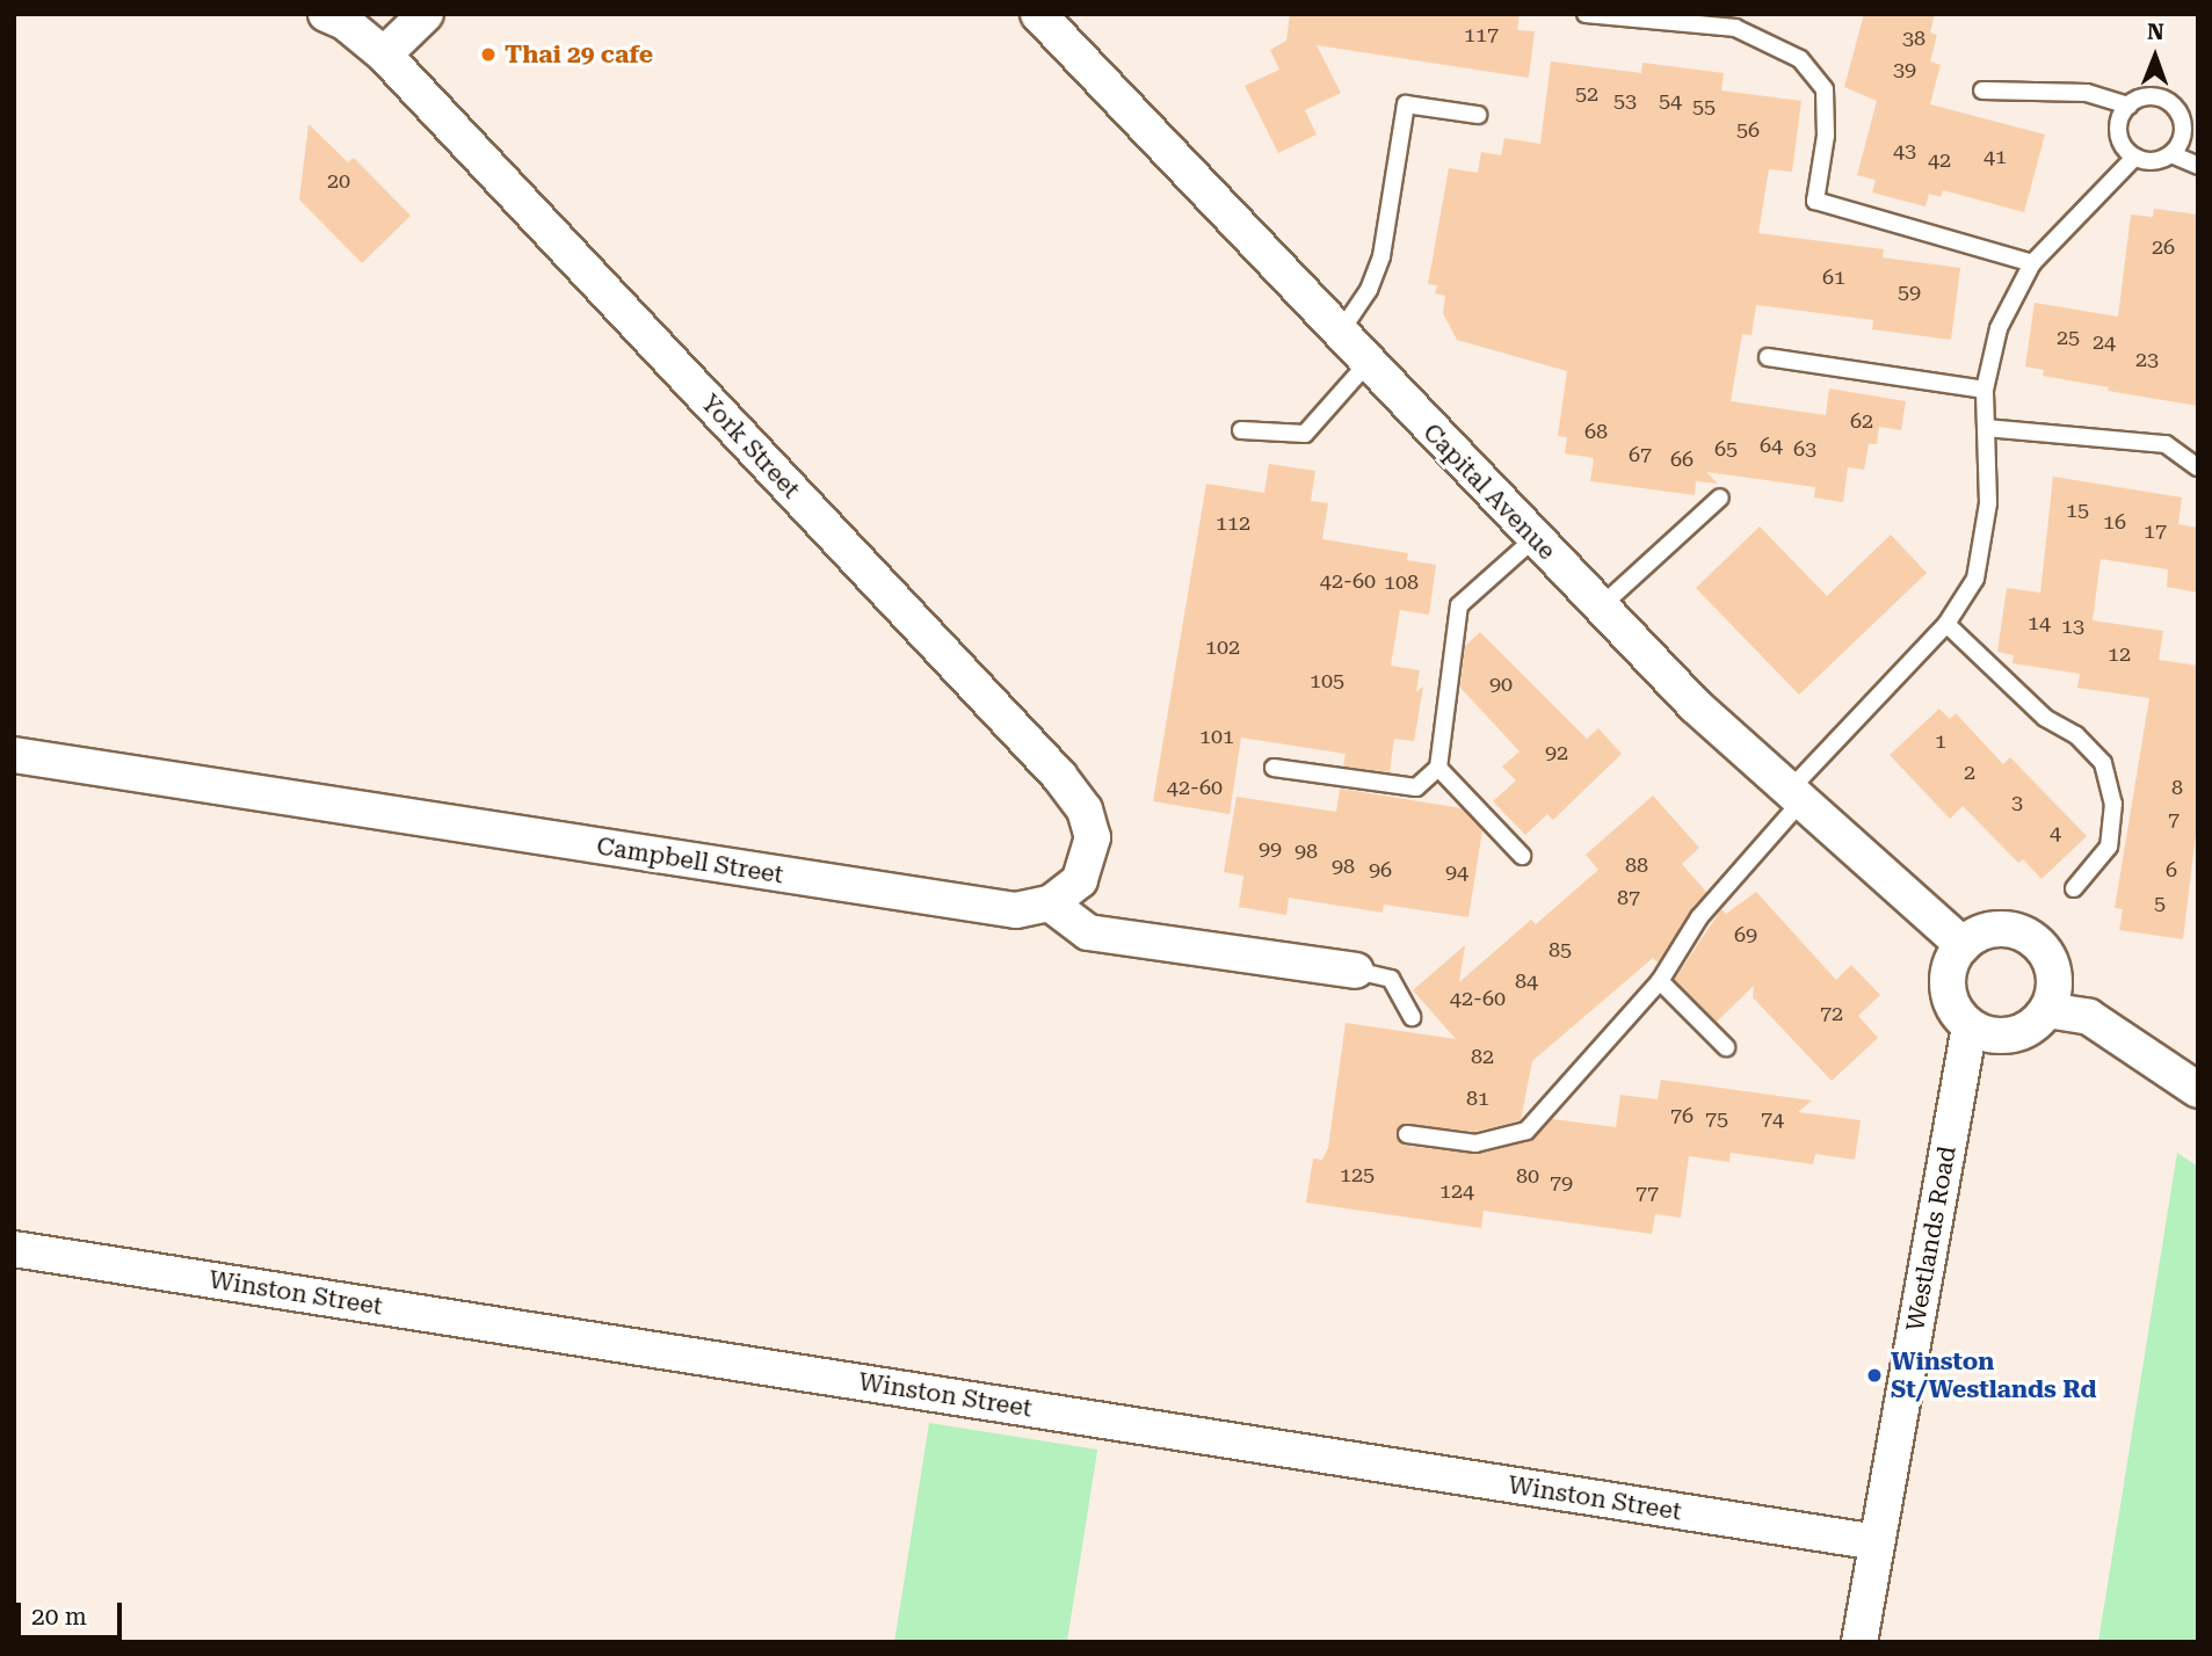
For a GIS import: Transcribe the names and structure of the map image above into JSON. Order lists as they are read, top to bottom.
{
  "streets": {
    "street": [
      "York Street",
      "Capital Avenue",
      "Campbell Street",
      "Westlands Road",
      "Winston Street"
    ]
  },
  "crossings": [
    ["York Street", "Campbell Street"],
    ["Capital Avenue", "Westlands Road"],
    ["Westlands Road", "Winston Street"]
  ],
  "places": ["Thai 29 cafe", "Winston St/Westlands Rd"],
  "house_numbers": [
    "117",
    "38",
    "39",
    "52",
    "53",
    "54",
    "55",
    "56",
    "43",
    "41",
    "42",
    "20",
    "26",
    "61",
    "59",
    "25",
    "24",
    "23",
    "62",
    "68",
    "64",
    "65",
    "63",
    "67",
    "66",
    "15",
    "16",
    "112",
    "17",
    "42-60",
    "108",
    "14",
    "13",
    "102",
    "12",
    "105",
    "90",
    "101",
    "1",
    "92",
    "2",
    "42-60",
    "8",
    "3",
    "7",
    "4",
    "99",
    "98",
    "88",
    "98",
    "96",
    "6",
    "94",
    "87",
    "5",
    "69",
    "85",
    "84",
    "42-60",
    "72",
    "82",
    "81",
    "76",
    "75",
    "74",
    "125",
    "80",
    "79",
    "124",
    "77"
  ],
  "scale_bar": "20 m",
  "north": "top"
}
